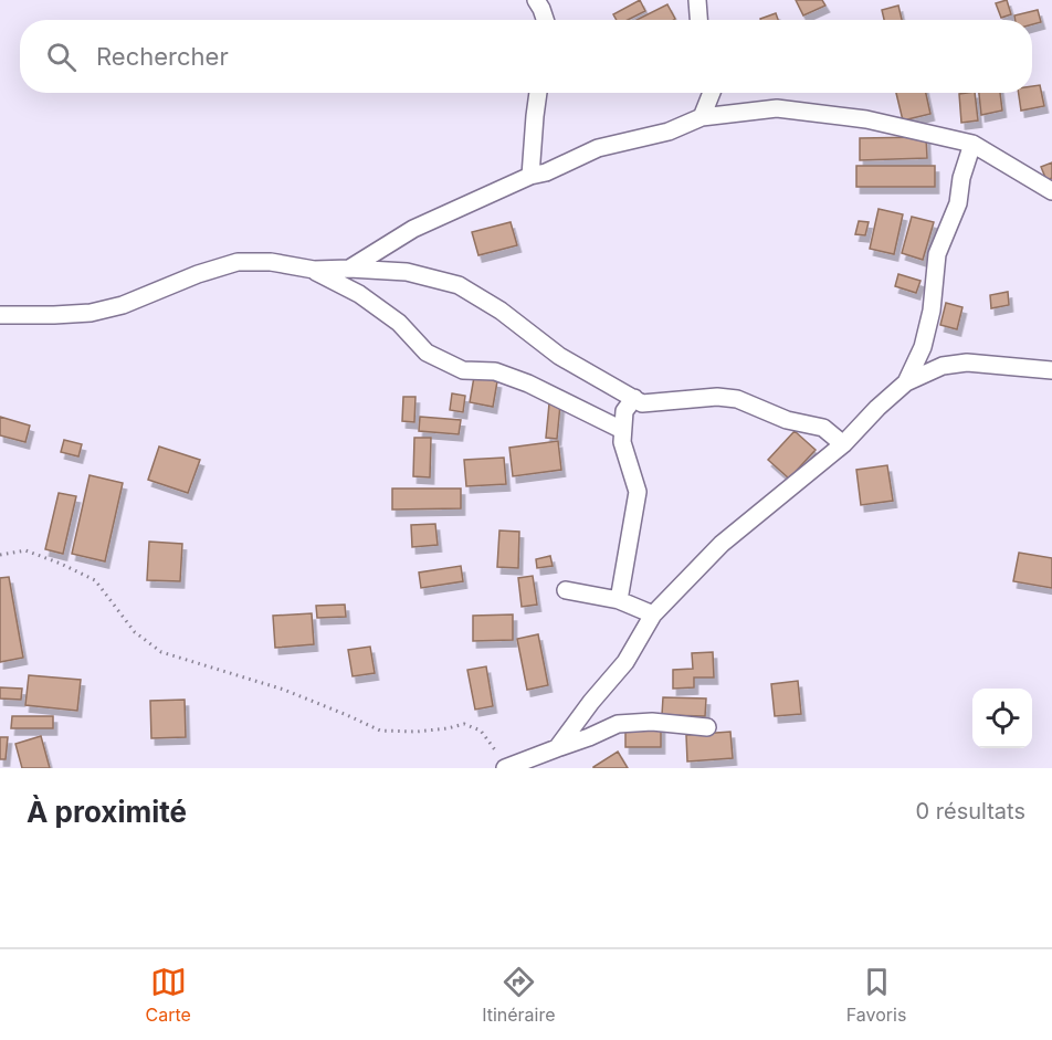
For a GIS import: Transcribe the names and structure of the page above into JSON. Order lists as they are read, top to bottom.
{
  "page": {
    "search": "Rechercher",
    "heading": ["À proximité", "0 résultats"],
    "nav": ["Carte", "Itinéraire", "Favoris"]
  }
}
